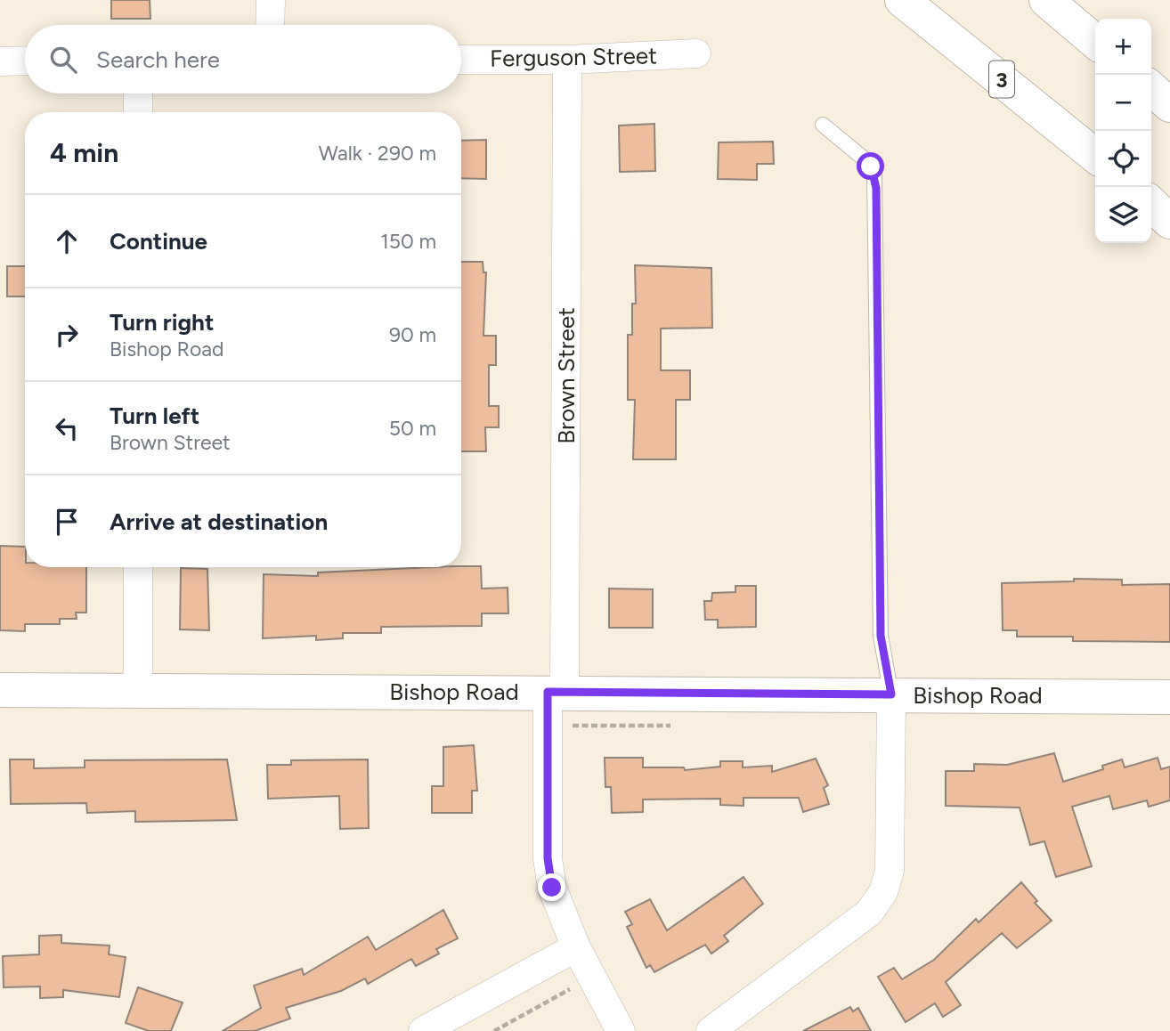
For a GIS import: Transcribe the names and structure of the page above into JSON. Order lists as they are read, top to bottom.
{
  "streets": {
    "main road": ["3", "Bishop Road"],
    "street": ["Ferguson Street", "Brown Street"]
  },
  "crossings": [
    ["Ferguson Street", "Brown Street"],
    ["Brown Street", "Bishop Road"]
  ],
  "page": {
    "map_buttons": ["+", "−"],
    "search": "Search here",
    "heading": ["4 min", "Walk · 290 m"],
    "list": [
      ["Continue", "150 m"],
      ["Turn right", "Bishop Road", "90 m"],
      ["Turn left", "Brown Street", "50 m"],
      "Arrive at destination"
    ]
  }
}
